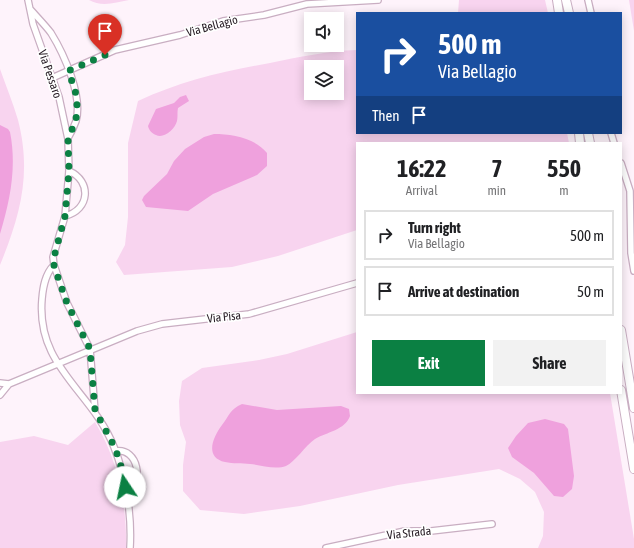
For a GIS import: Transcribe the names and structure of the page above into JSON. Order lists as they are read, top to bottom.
{
  "streets": {
    "street": [
      "Via Bellagio",
      "Via Pessaro",
      "Via Pisa",
      "Via Strada"
    ]
  },
  "crossings": [
    ["Via Bellagio", "Via Pessaro"],
    ["Via Pessaro", "Via Pisa"]
  ],
  "page": {
    "turn": ["500 m", "Via Bellagio"],
    "then": "Then",
    "eta": [
      "16:22",
      "Arrival",
      "7",
      "min",
      "550",
      "m"
    ],
    "list": [
      {
        "name": "Turn right",
        "note": "Via Bellagio",
        "value": "500 m"
      },
      {
        "name": "Arrive at destination",
        "value": "50 m"
      }
    ],
    "buttons": ["Exit", "Share"]
  }
}
